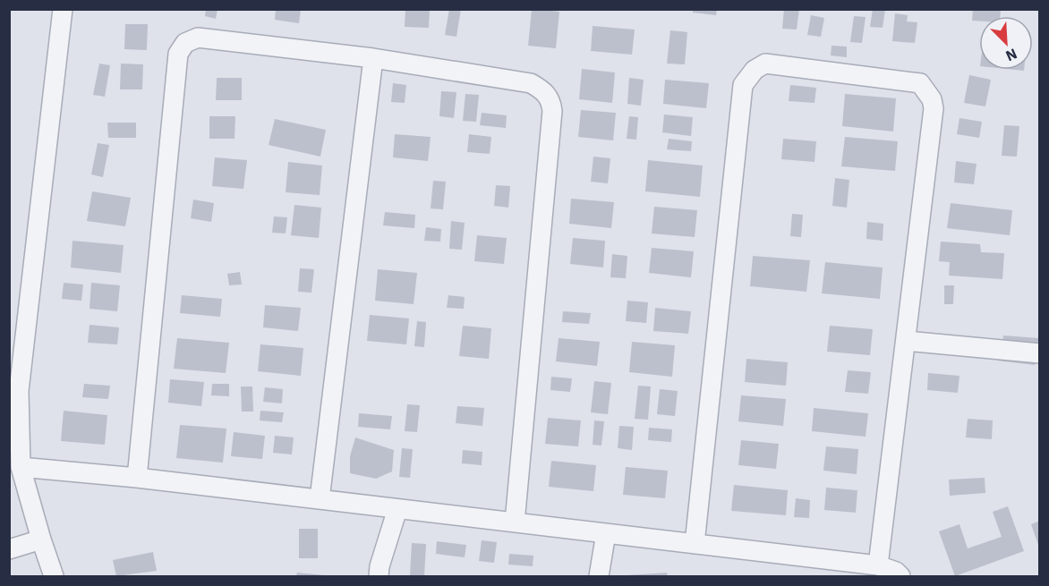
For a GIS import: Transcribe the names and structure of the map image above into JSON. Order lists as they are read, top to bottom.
{
  "north": "bottom right"
}
